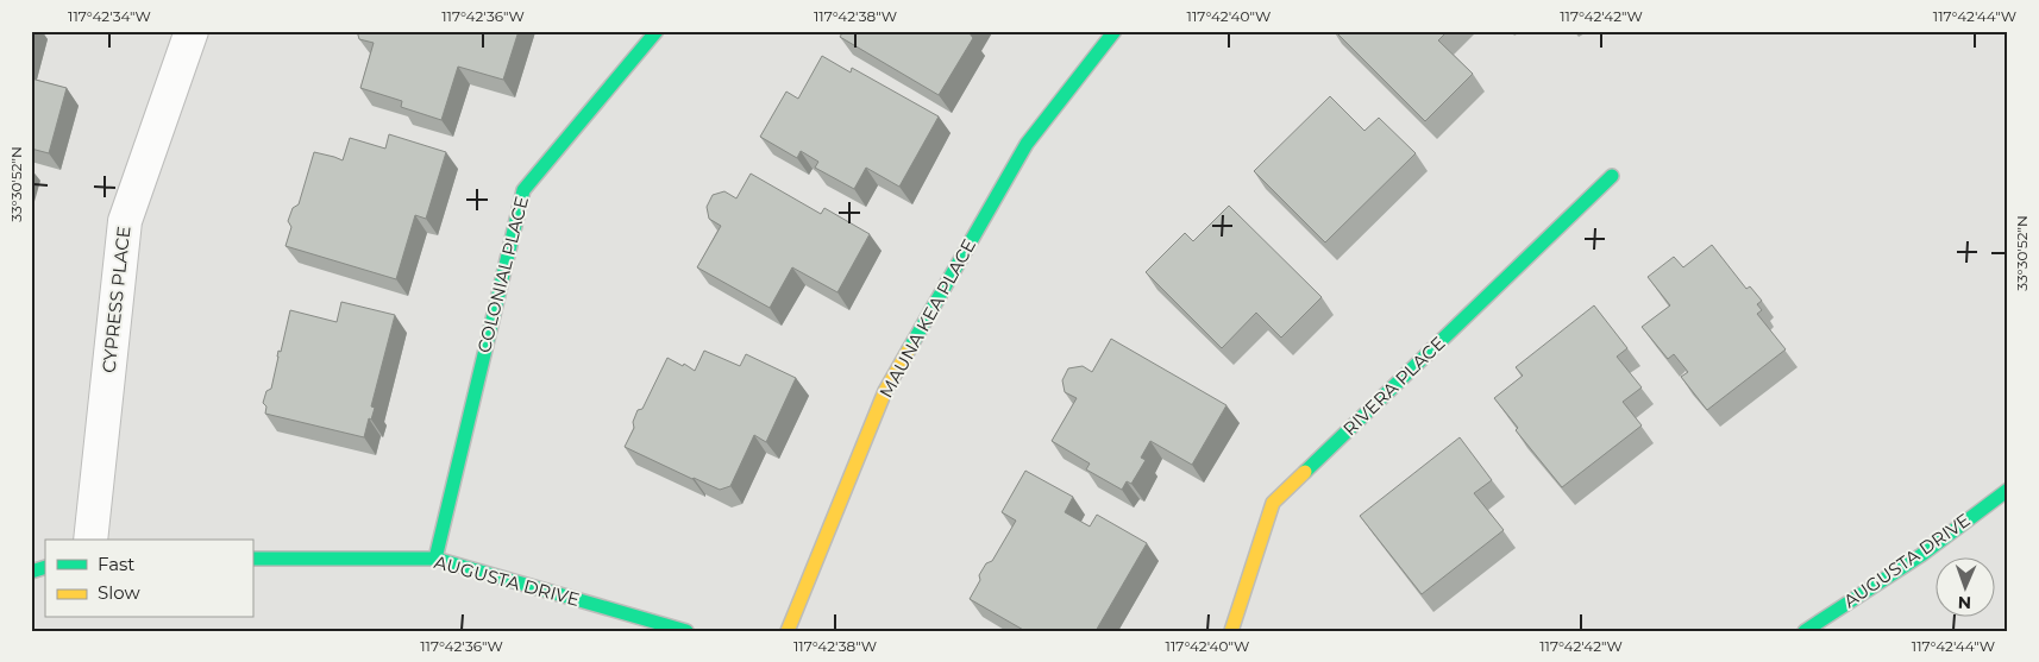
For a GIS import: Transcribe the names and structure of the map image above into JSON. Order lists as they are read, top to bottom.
{
  "streets": {
    "street": [
      "COLONIAL PLACE",
      "CYPRESS PLACE",
      "MAUNA KEA PLACE",
      "RIVERA PLACE",
      "AUGUSTA DRIVE"
    ]
  },
  "crossings": [
    ["COLONIAL PLACE", "AUGUSTA DRIVE"]
  ],
  "legend": ["Fast", "Slow"],
  "north": "bottom",
  "coordinates": [
    "117°42'34\"W",
    "117°42'36\"W",
    "117°42'38\"W",
    "117°42'40\"W",
    "117°42'42\"W",
    "117°42'44\"W",
    "33°30'52\"N"
  ]
}
